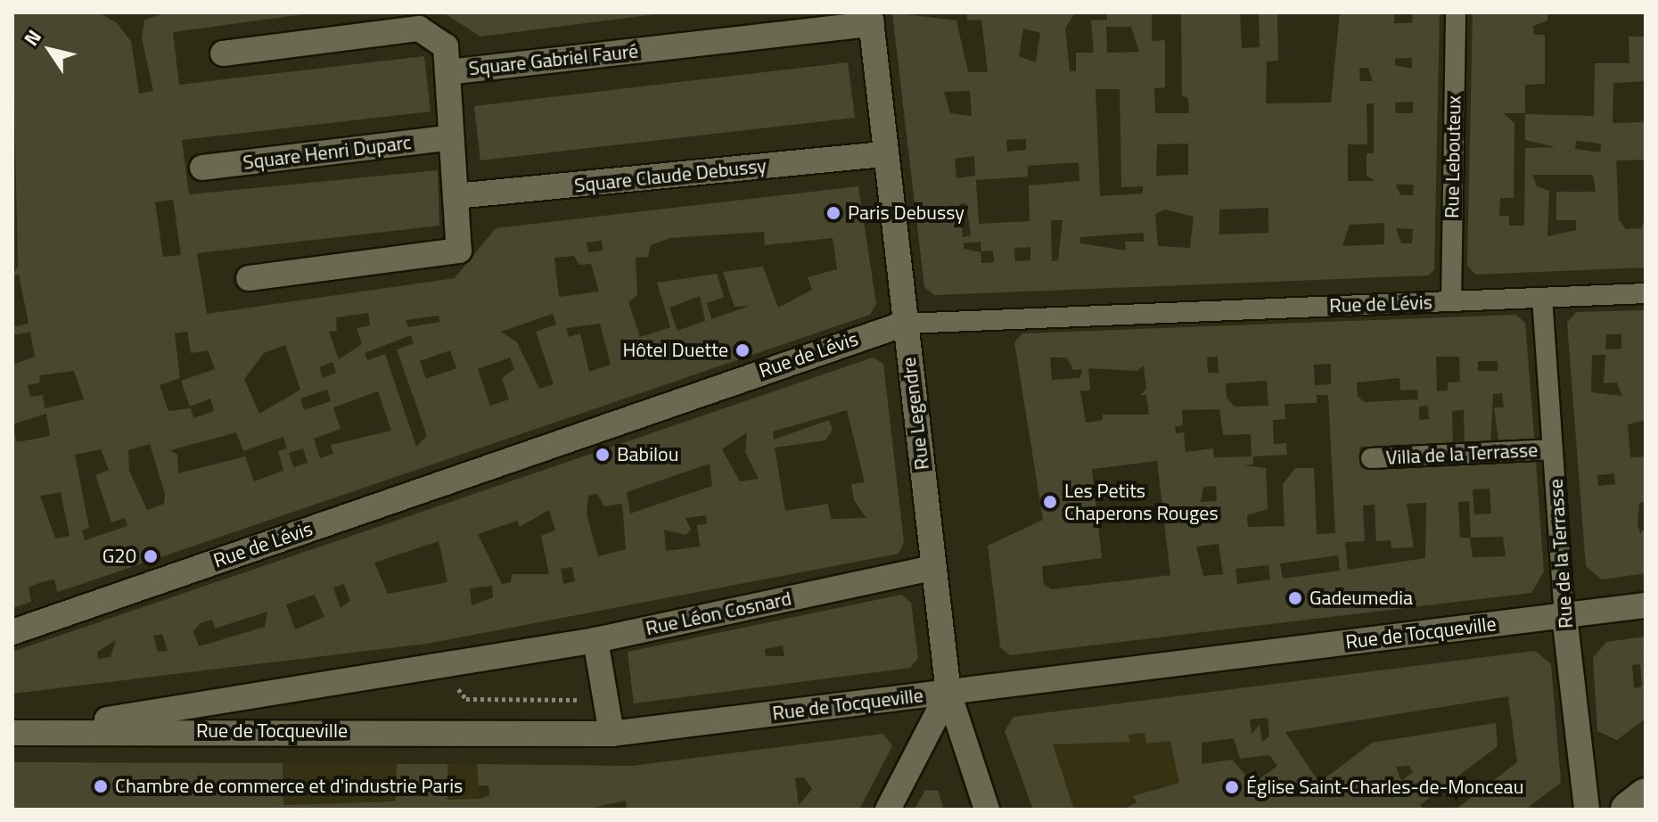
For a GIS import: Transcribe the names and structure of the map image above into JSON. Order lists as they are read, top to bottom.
{
  "streets": {
    "street": [
      "Square Gabriel Fauré",
      "Square Henri Duparc",
      "Rue Lebouteux",
      "Square Claude Debussy",
      "Rue de Lévis",
      "Rue Legendre",
      "Villa de la Terrasse",
      "Rue de la Terrasse",
      "Rue Léon Cosnard",
      "Rue de Tocqueville"
    ]
  },
  "crossings": [
    ["Square Gabriel Fauré", "Rue Legendre"],
    ["Rue Lebouteux", "Rue de Lévis"],
    ["Square Claude Debussy", "Rue Legendre"],
    ["Rue de Lévis", "Rue Legendre"],
    ["Rue de Lévis", "Rue de la Terrasse"],
    ["Rue Legendre", "Rue Léon Cosnard"],
    ["Rue Legendre", "Rue de Tocqueville"],
    ["Villa de la Terrasse", "Rue de la Terrasse"],
    ["Rue de la Terrasse", "Rue de Tocqueville"],
    ["Rue Léon Cosnard", "Rue de Tocqueville"]
  ],
  "places": [
    "Paris Debussy",
    "Hôtel Duette",
    "Babilou",
    "Les Petits Chaperons Rouges",
    "G20",
    "Gadeumedia",
    "Chambre de commerce et d'industrie Paris",
    "Église Saint-Charles-de-Monceau"
  ],
  "north": "top left"
}
